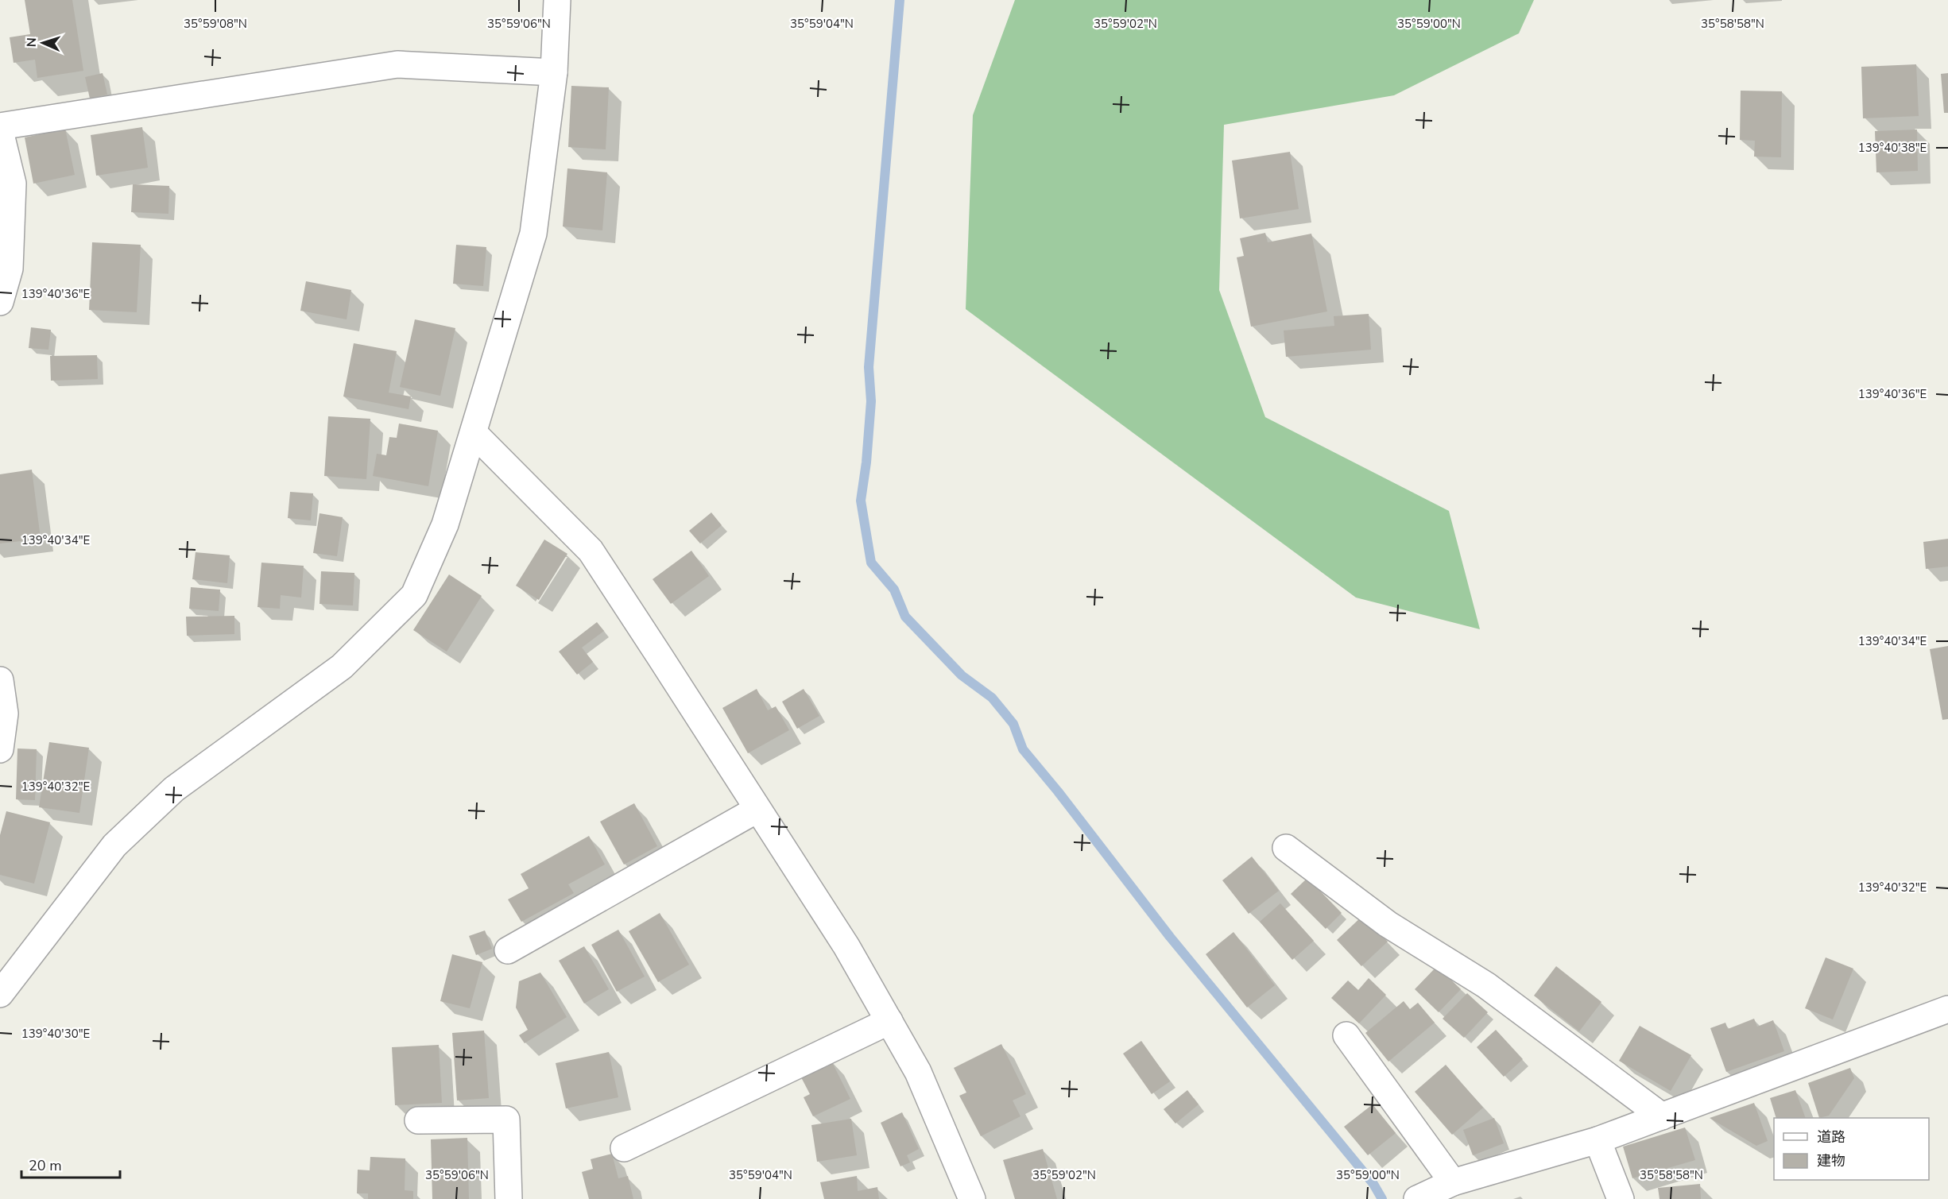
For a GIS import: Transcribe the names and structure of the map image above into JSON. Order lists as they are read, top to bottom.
{
  "legend": ["道路", "建物"],
  "scale_bar": "20 m",
  "north": "left",
  "coordinates": [
    "35°59'08\"N",
    "35°59'06\"N",
    "35°59'04\"N",
    "35°59'02\"N",
    "35°59'00\"N",
    "35°58'58\"N",
    "139°40'38\"E",
    "139°40'36\"E",
    "139°40'34\"E",
    "139°40'32\"E",
    "139°40'30\"E"
  ]
}
